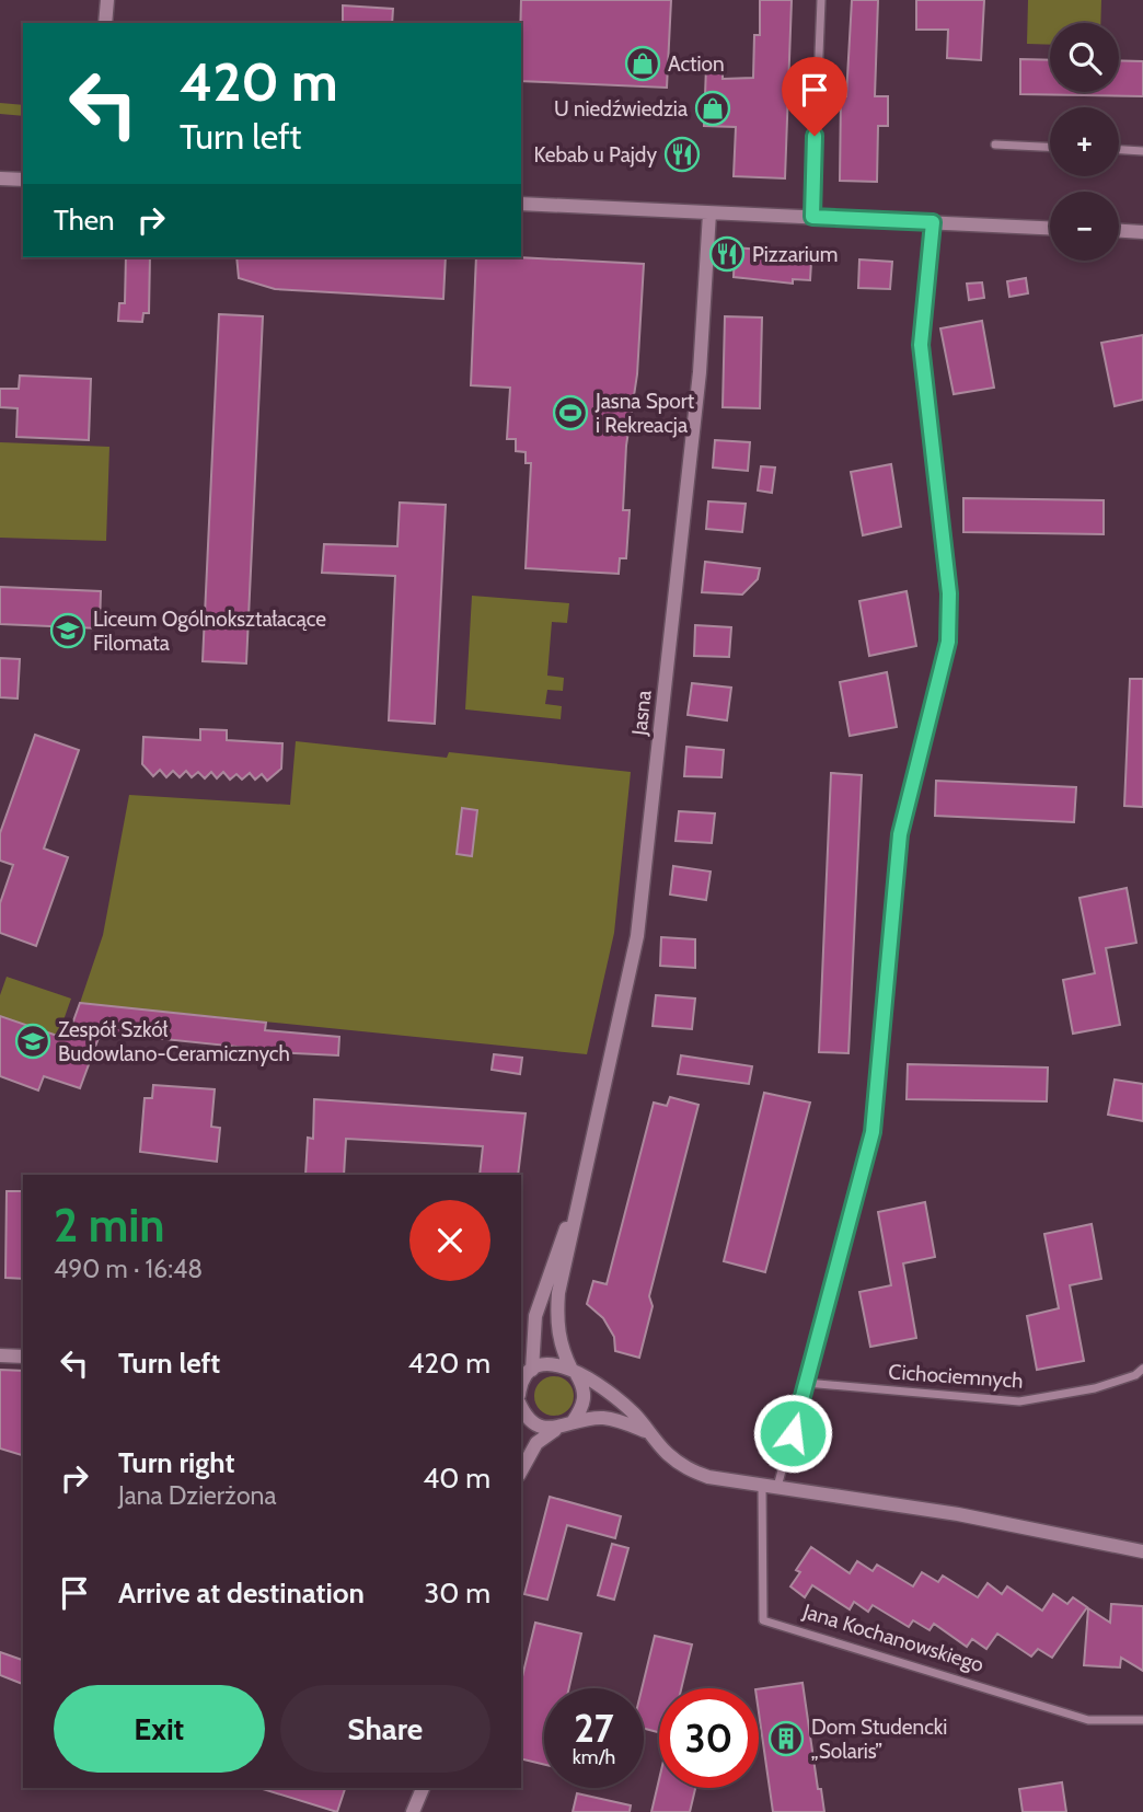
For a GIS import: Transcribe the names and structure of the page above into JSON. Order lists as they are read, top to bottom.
{
  "streets": {
    "street": ["Jasna", "Cichociemnych", "Jana Kochanowskiego"]
  },
  "places": {
    "shop": ["Action", "U niedźwiedzia"],
    "restaurant": ["Kebab u Pajdy", "Pizzarium"],
    "sports": ["Jasna Sport i Rekreacja"],
    "school or university": ["Liceum Ogólnokształacące Filomata", "Zespół Szkół Budowlano-Ceramicznych"],
    "building": ["Dom Studencki „Solaris”"]
  },
  "page": {
    "map_buttons": ["+", "−"],
    "turn": ["420 m", "Turn left"],
    "then": "Then",
    "heading": ["2 min", "490 m · 16:48"],
    "list": [
      {
        "name": "Turn left",
        "value": "420 m"
      },
      {
        "name": "Turn right",
        "note": "Jana Dzierżona",
        "value": "40 m"
      },
      {
        "name": "Arrive at destination",
        "value": "30 m"
      }
    ],
    "buttons": ["Exit", "Share"],
    "speed": "27 km/h",
    "limit": "30"
  }
}
